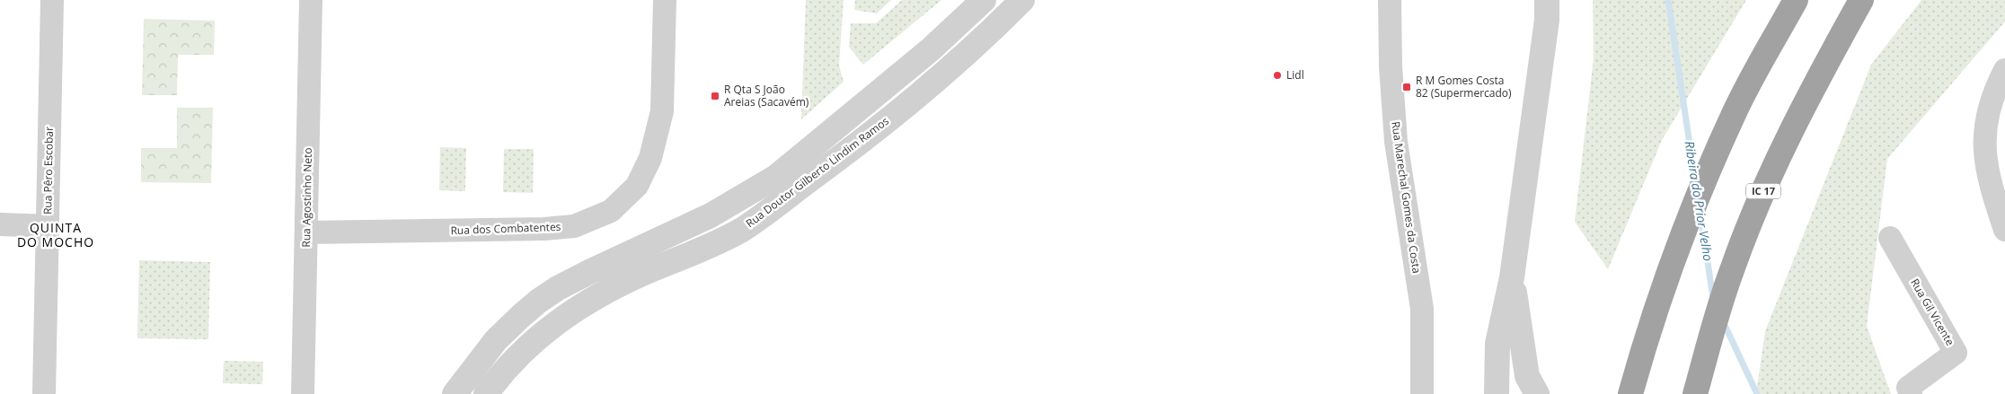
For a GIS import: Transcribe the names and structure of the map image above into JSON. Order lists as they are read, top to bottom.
{
  "streets": {
    "highway": ["IC 17"],
    "street": [
      "Rua Pêro Escobar",
      "Rua Doutor Gilberto Lindim Ramos",
      "Rua Agostinho Neto",
      "Rua Marechal Gomes da Costa",
      "Rua dos Combatentes",
      "Rua Gil Vicente"
    ]
  },
  "crossings": [
    ["Rua Agostinho Neto", "Rua dos Combatentes"]
  ],
  "districts": ["QUINTA DO MOCHO"],
  "water": ["Ribeira do Prior Velho"],
  "places": {
    "other": ["Lidl"],
    "transit": ["R M Gomes Costa 82 (Supermercado)", "R Qta S João Areias (Sacavém)"]
  }
}
